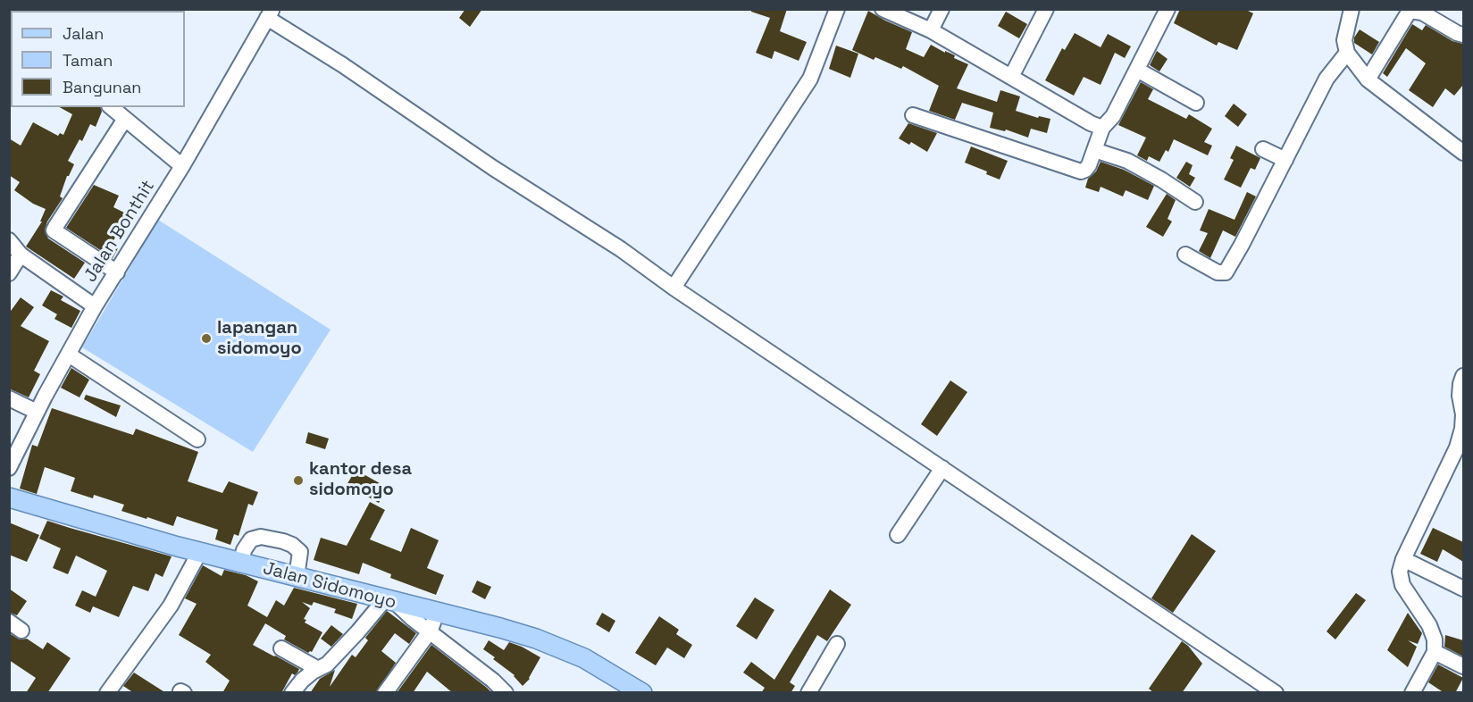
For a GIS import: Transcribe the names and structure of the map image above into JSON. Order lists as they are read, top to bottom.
{
  "streets": {
    "main road": ["Jalan Sidomoyo"],
    "street": ["Jalan Bonthit"]
  },
  "places": ["lapangan sidomoyo", "kantor desa sidomoyo"],
  "legend": ["Jalan", "Taman", "Bangunan"]
}
